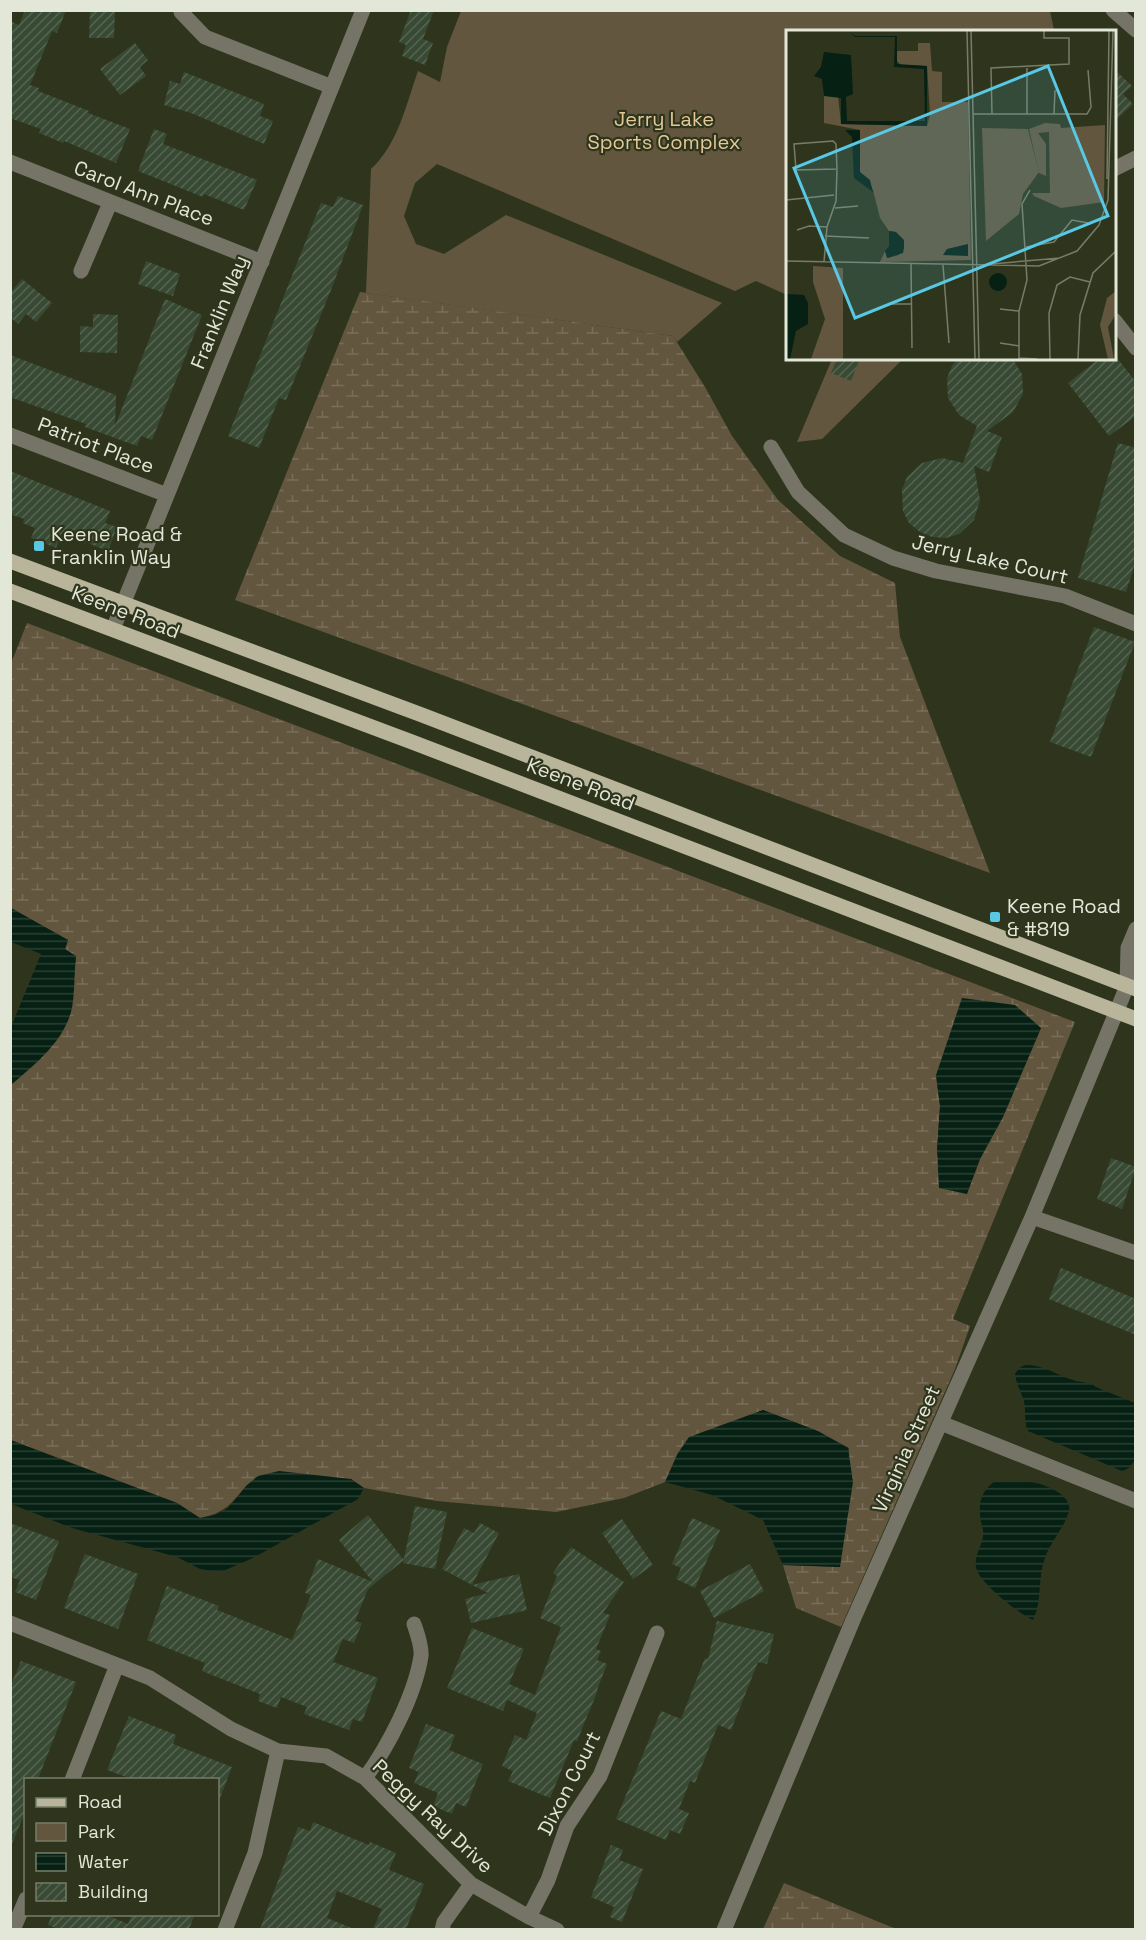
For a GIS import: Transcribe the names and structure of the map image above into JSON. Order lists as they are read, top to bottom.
{
  "streets": {
    "main road": ["Keene Road"],
    "street": [
      "Carol Ann Place",
      "Franklin Way",
      "Patriot Place",
      "Jerry Lake Court",
      "Virginia Street",
      "Dixon Court",
      "Peggy Ray Drive"
    ]
  },
  "crossings": [
    ["Carol Ann Place", "Franklin Way"],
    ["Franklin Way", "Patriot Place"],
    ["Franklin Way", "Keene Road"],
    ["Keene Road", "Virginia Street"],
    ["Dixon Court", "Peggy Ray Drive"]
  ],
  "parks": ["Jerry Lake Sports Complex"],
  "places": {
    "transit": ["Keene Road & Franklin Way", "Keene Road & #819"]
  },
  "legend": [
    "Road",
    "Park",
    "Water",
    "Building"
  ]
}
